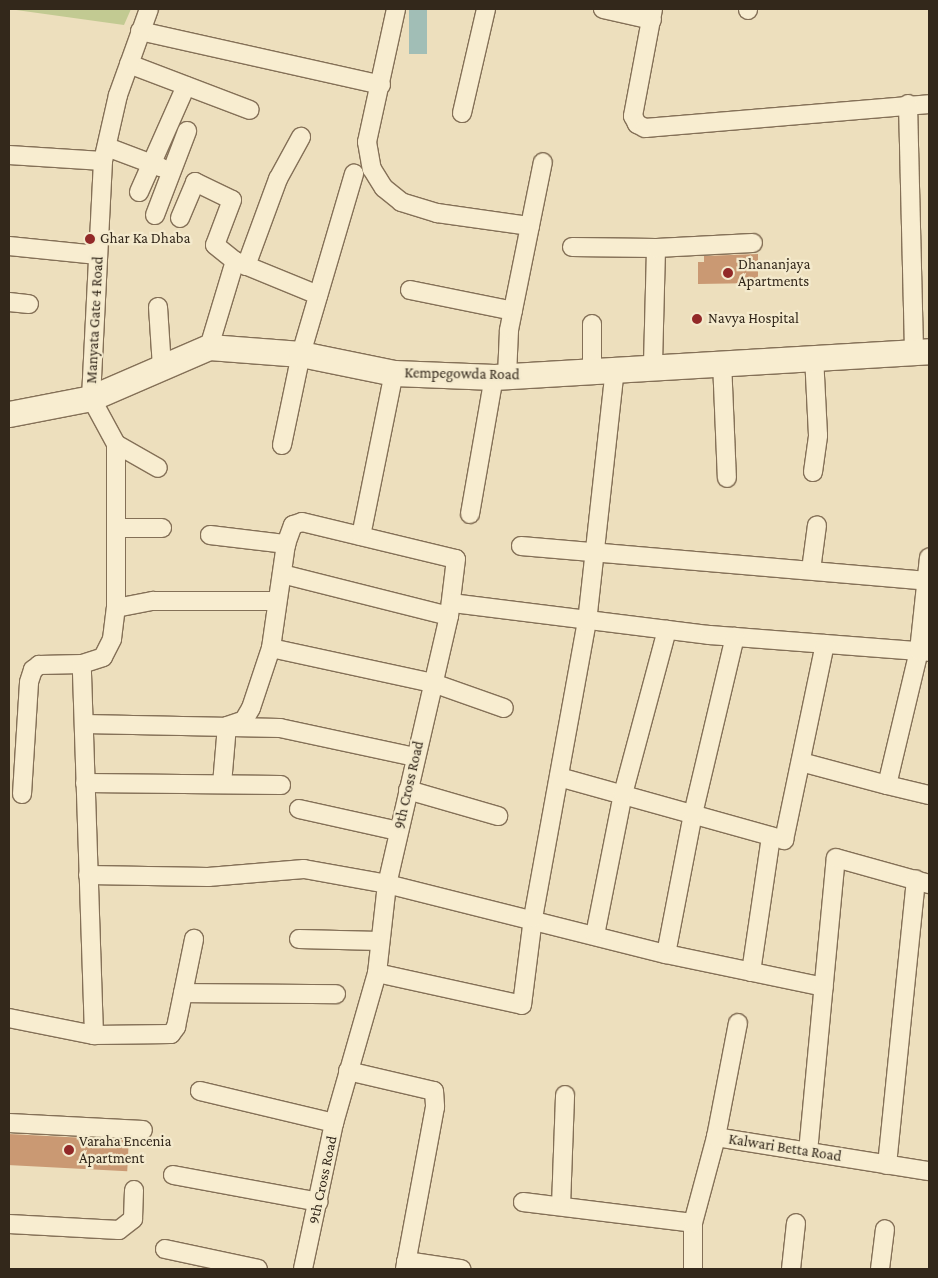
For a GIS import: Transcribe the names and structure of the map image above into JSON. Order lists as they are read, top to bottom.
{
  "streets": {
    "street": [
      "Manyata Gate 4 Road",
      "Kempegowda Road",
      "9th Cross Road",
      "Kalwari Betta Road"
    ]
  },
  "crossings": [
    ["Manyata Gate 4 Road", "Kempegowda Road"]
  ],
  "places": [
    "Ghar Ka Dhaba",
    "Dhananjaya Apartments",
    "Navya Hospital",
    "Varaha Encenia Apartment"
  ]
}
